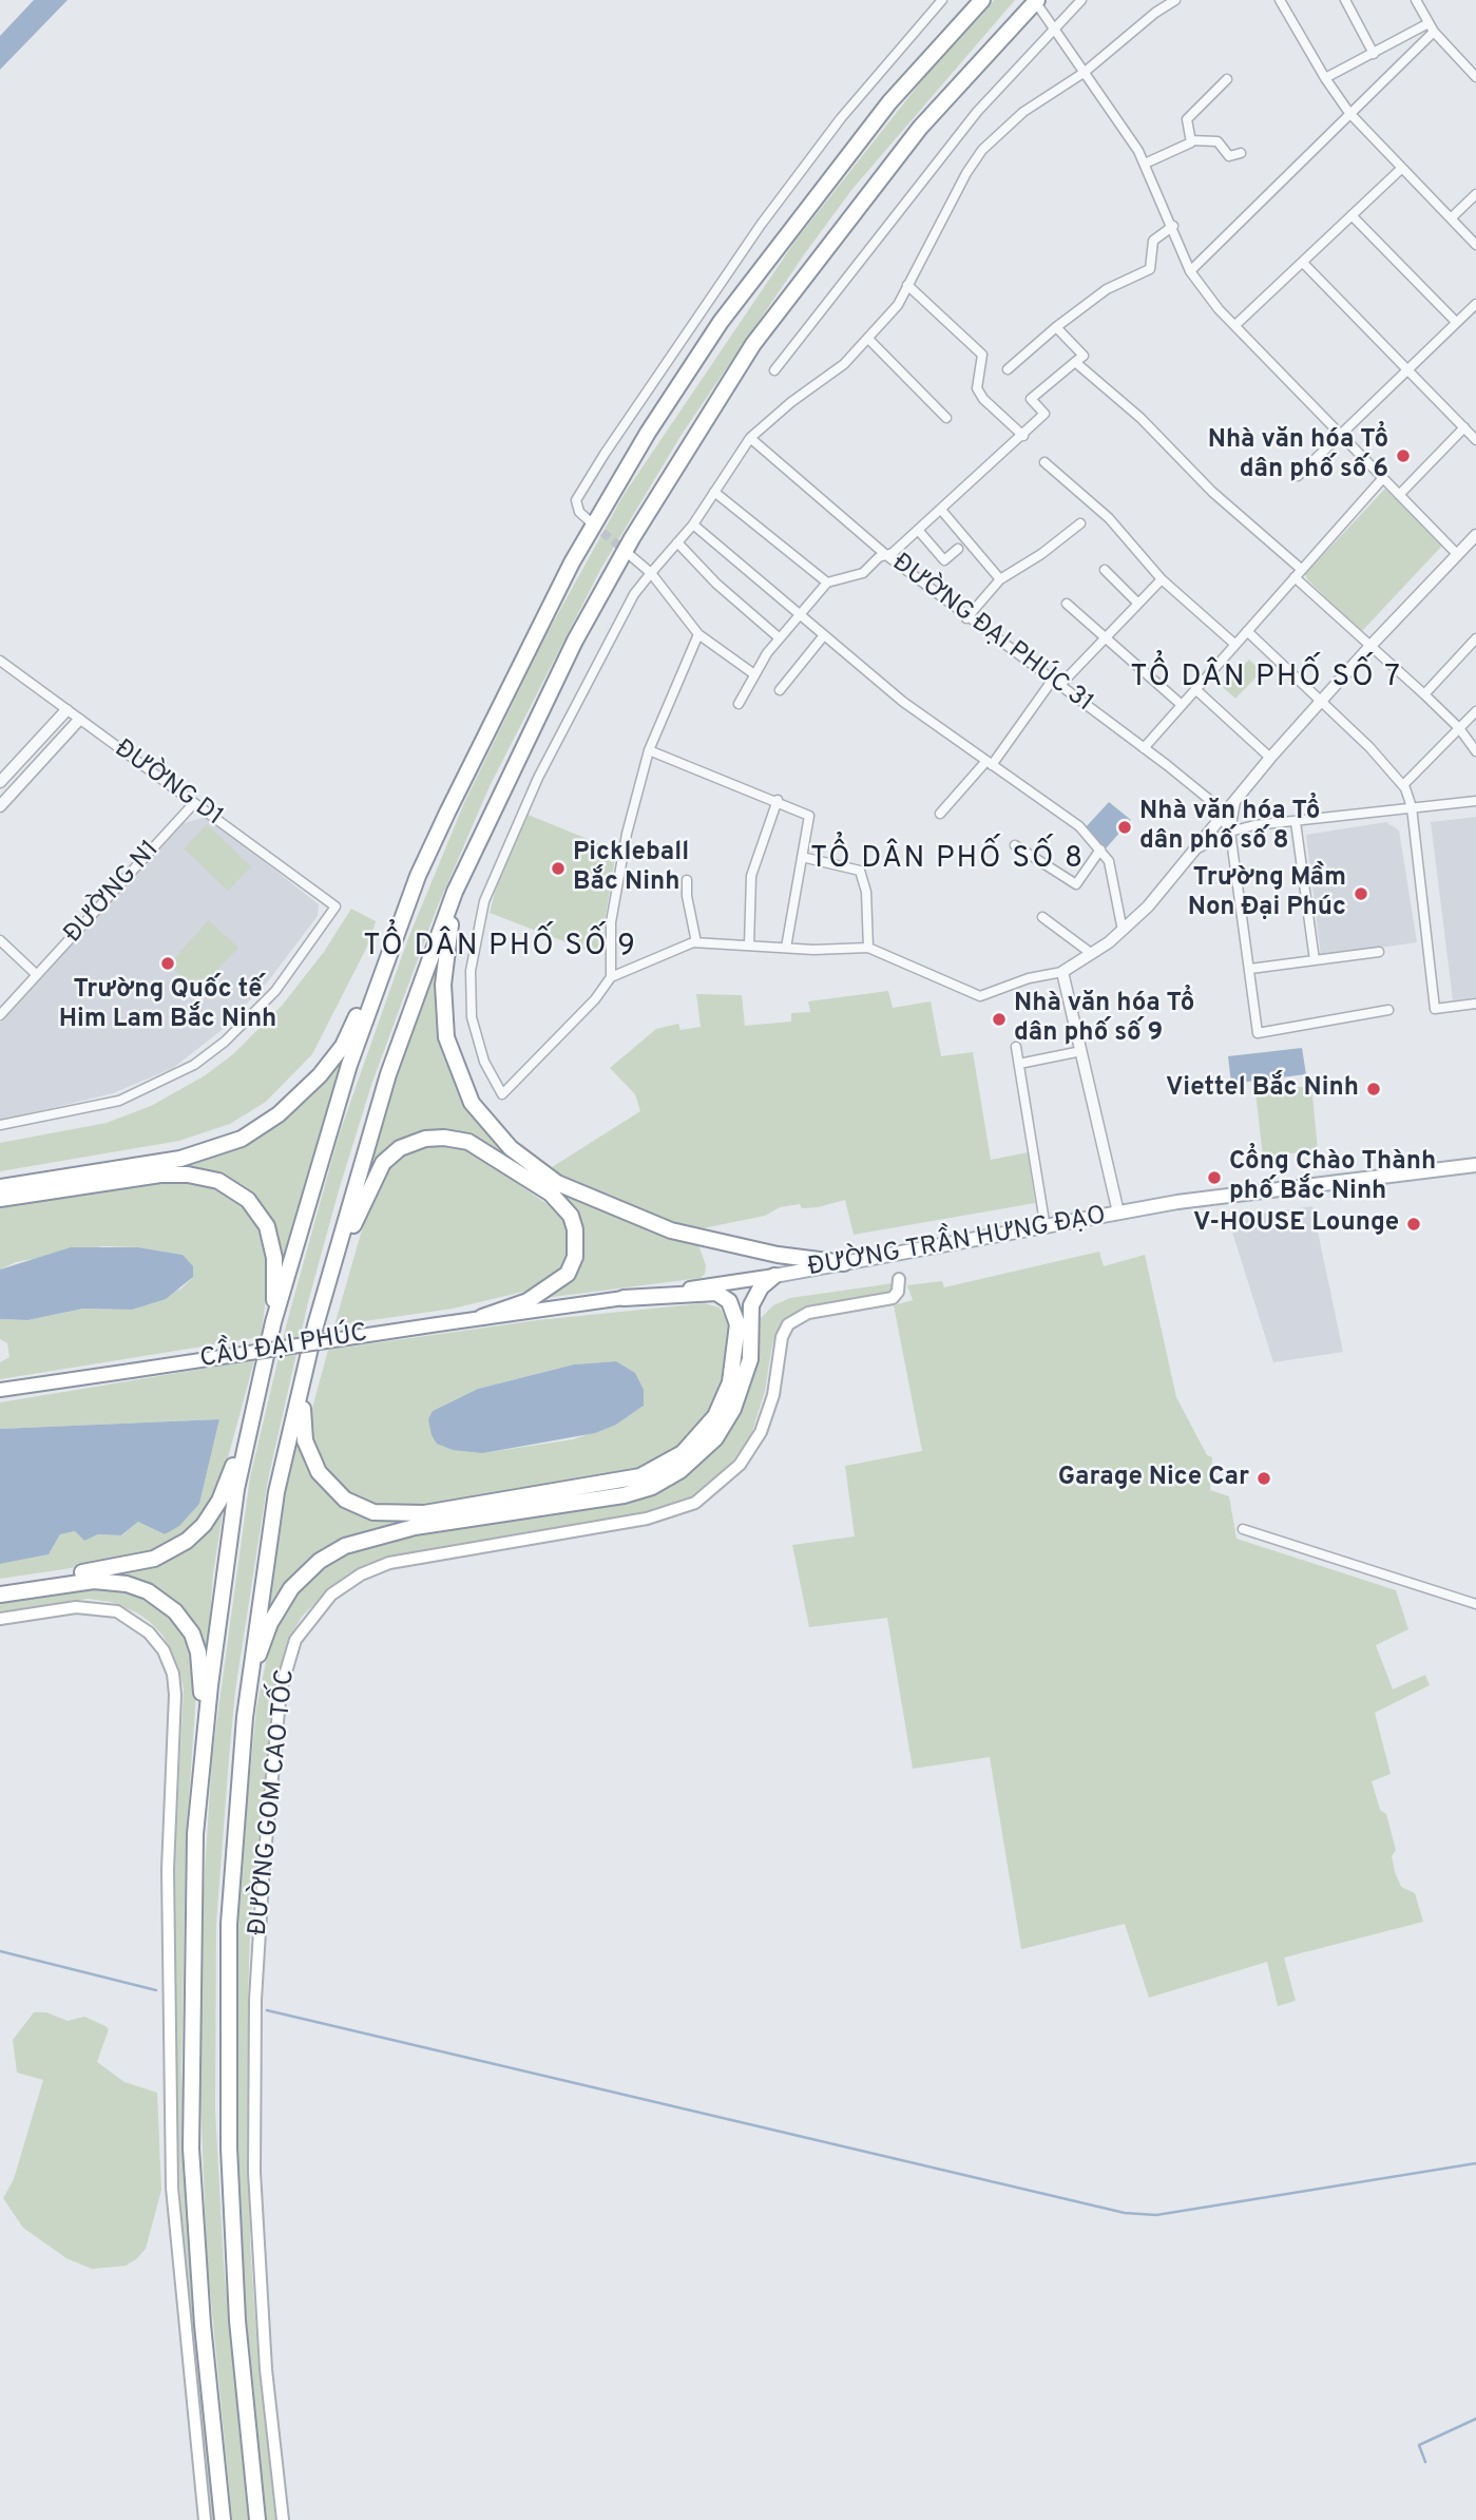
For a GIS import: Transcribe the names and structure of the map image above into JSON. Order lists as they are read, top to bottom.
{
  "streets": {
    "main road": ["ĐƯỜNG TRẦN HƯNG ĐẠO", "CẦU ĐẠI PHÚC", "ĐƯỜNG GOM CAO TỐC"],
    "street": ["ĐƯỜNG ĐẠI PHÚC 31", "ĐƯỜNG D1", "ĐƯỜNG N1"]
  },
  "crossings": [
    ["ĐƯỜNG D1", "ĐƯỜNG N1"],
    ["ĐƯỜNG TRẦN HƯNG ĐẠO", "CẦU ĐẠI PHÚC"]
  ],
  "districts": ["TỔ DÂN PHỐ SỐ 7", "TỔ DÂN PHỐ SỐ 8", "TỔ DÂN PHỐ SỐ 9"],
  "places": [
    "Nhà văn hóa Tổ dân phố số 6",
    "Nhà văn hóa Tổ dân phố số 8",
    "Pickleball Bắc Ninh",
    "Trường Mầm Non Đại Phúc",
    "Trường Quốc tế Him Lam Bắc Ninh",
    "Nhà văn hóa Tổ dân phố số 9",
    "Viettel Bắc Ninh",
    "Cổng Chào Thành phố Bắc Ninh",
    "V-HOUSE Lounge",
    "Garage Nice Car"
  ]
}
